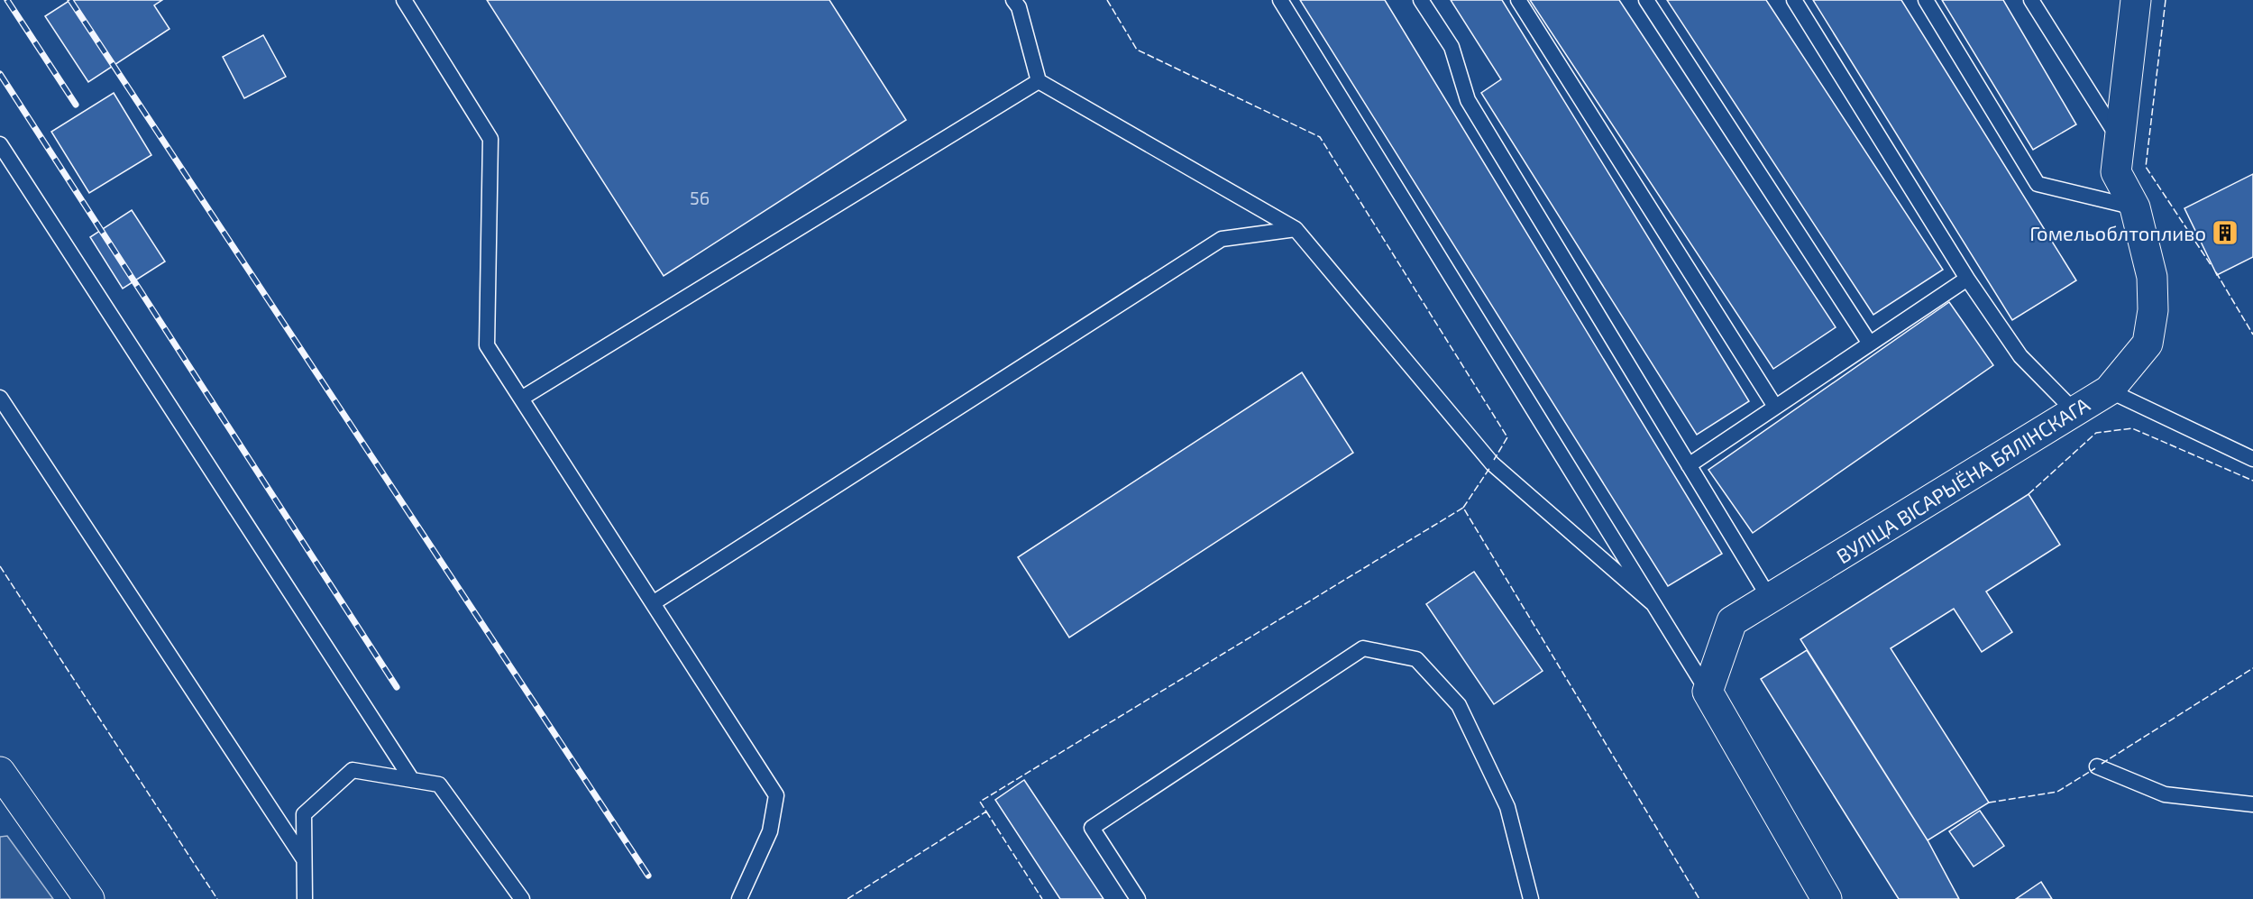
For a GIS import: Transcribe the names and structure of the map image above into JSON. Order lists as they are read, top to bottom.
{
  "streets": {
    "street": ["ВУЛІЦА ВІСАРЫЁНА БЯЛІНСКАГА"]
  },
  "places": {
    "building": ["Гомельоблтопливо"]
  },
  "house_numbers": ["56"]
}
